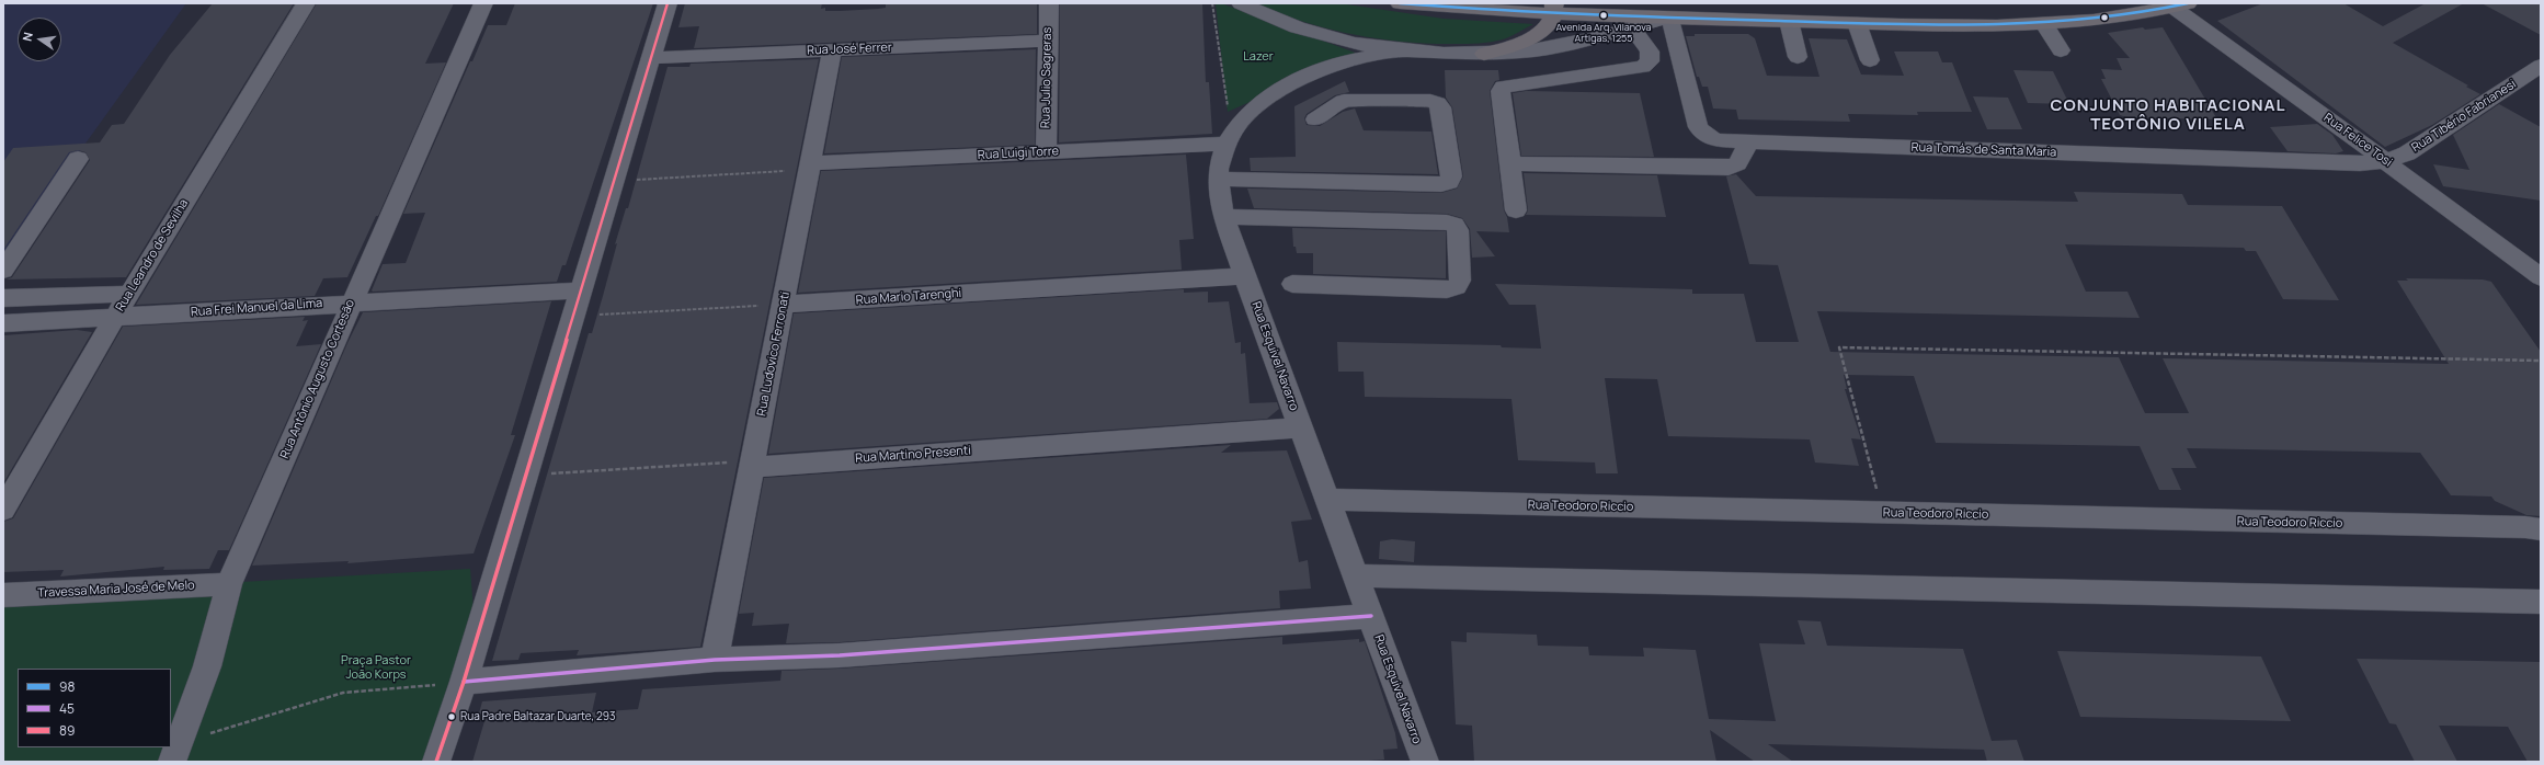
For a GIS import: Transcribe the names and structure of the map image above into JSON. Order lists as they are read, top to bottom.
{
  "streets": {
    "street": [
      "Rua José Ferrer",
      "Rua Julio Sagreras",
      "Rua Tibério Fabrianesi",
      "Rua Felice Tosi",
      "Rua Tomás de Santa Maria",
      "Rua Luigi Torre",
      "Rua Leandro de Sevilha",
      "Rua Mario Tarenghi",
      "Rua Frei Manuel da Lima",
      "Rua Ludovico Ferronati",
      "Rua Esquivel Navarro",
      "Rua Antônio Augusto Cortesão",
      "Rua Martino Presenti",
      "Rua Teodoro Riccio",
      "Travessa Maria José de Melo"
    ]
  },
  "crossings": [
    ["Rua José Ferrer", "Rua Julio Sagreras"],
    ["Rua José Ferrer", "Rua Ludovico Ferronati"],
    ["Rua Julio Sagreras", "Rua Luigi Torre"],
    ["Rua Tibério Fabrianesi", "Rua Felice Tosi"],
    ["Rua Tibério Fabrianesi", "Rua Tomás de Santa Maria"],
    ["Rua Felice Tosi", "Rua Tomás de Santa Maria"],
    ["Rua Luigi Torre", "Rua Ludovico Ferronati"],
    ["Rua Luigi Torre", "Rua Esquivel Navarro"],
    ["Rua Leandro de Sevilha", "Rua Frei Manuel da Lima"],
    ["Rua Mario Tarenghi", "Rua Ludovico Ferronati"],
    ["Rua Mario Tarenghi", "Rua Esquivel Navarro"],
    ["Rua Frei Manuel da Lima", "Rua Antônio Augusto Cortesão"],
    ["Rua Ludovico Ferronati", "Rua Martino Presenti"],
    ["Rua Esquivel Navarro", "Rua Martino Presenti"],
    ["Rua Esquivel Navarro", "Rua Teodoro Riccio"],
    ["Rua Antônio Augusto Cortesão", "Travessa Maria José de Melo"]
  ],
  "districts": ["CONJUNTO HABITACIONAL TEOTÔNIO VILELA"],
  "parks": ["Lazer", "Praça Pastor João Korps"],
  "places": ["Avenida Arq. Vilanova Artigas, 1255", "Rua Padre Baltazar Duarte, 293"],
  "lines": ["transit line 98", "transit line 89", "transit line 45"],
  "legend": ["98", "45", "89"],
  "north": "left"
}
